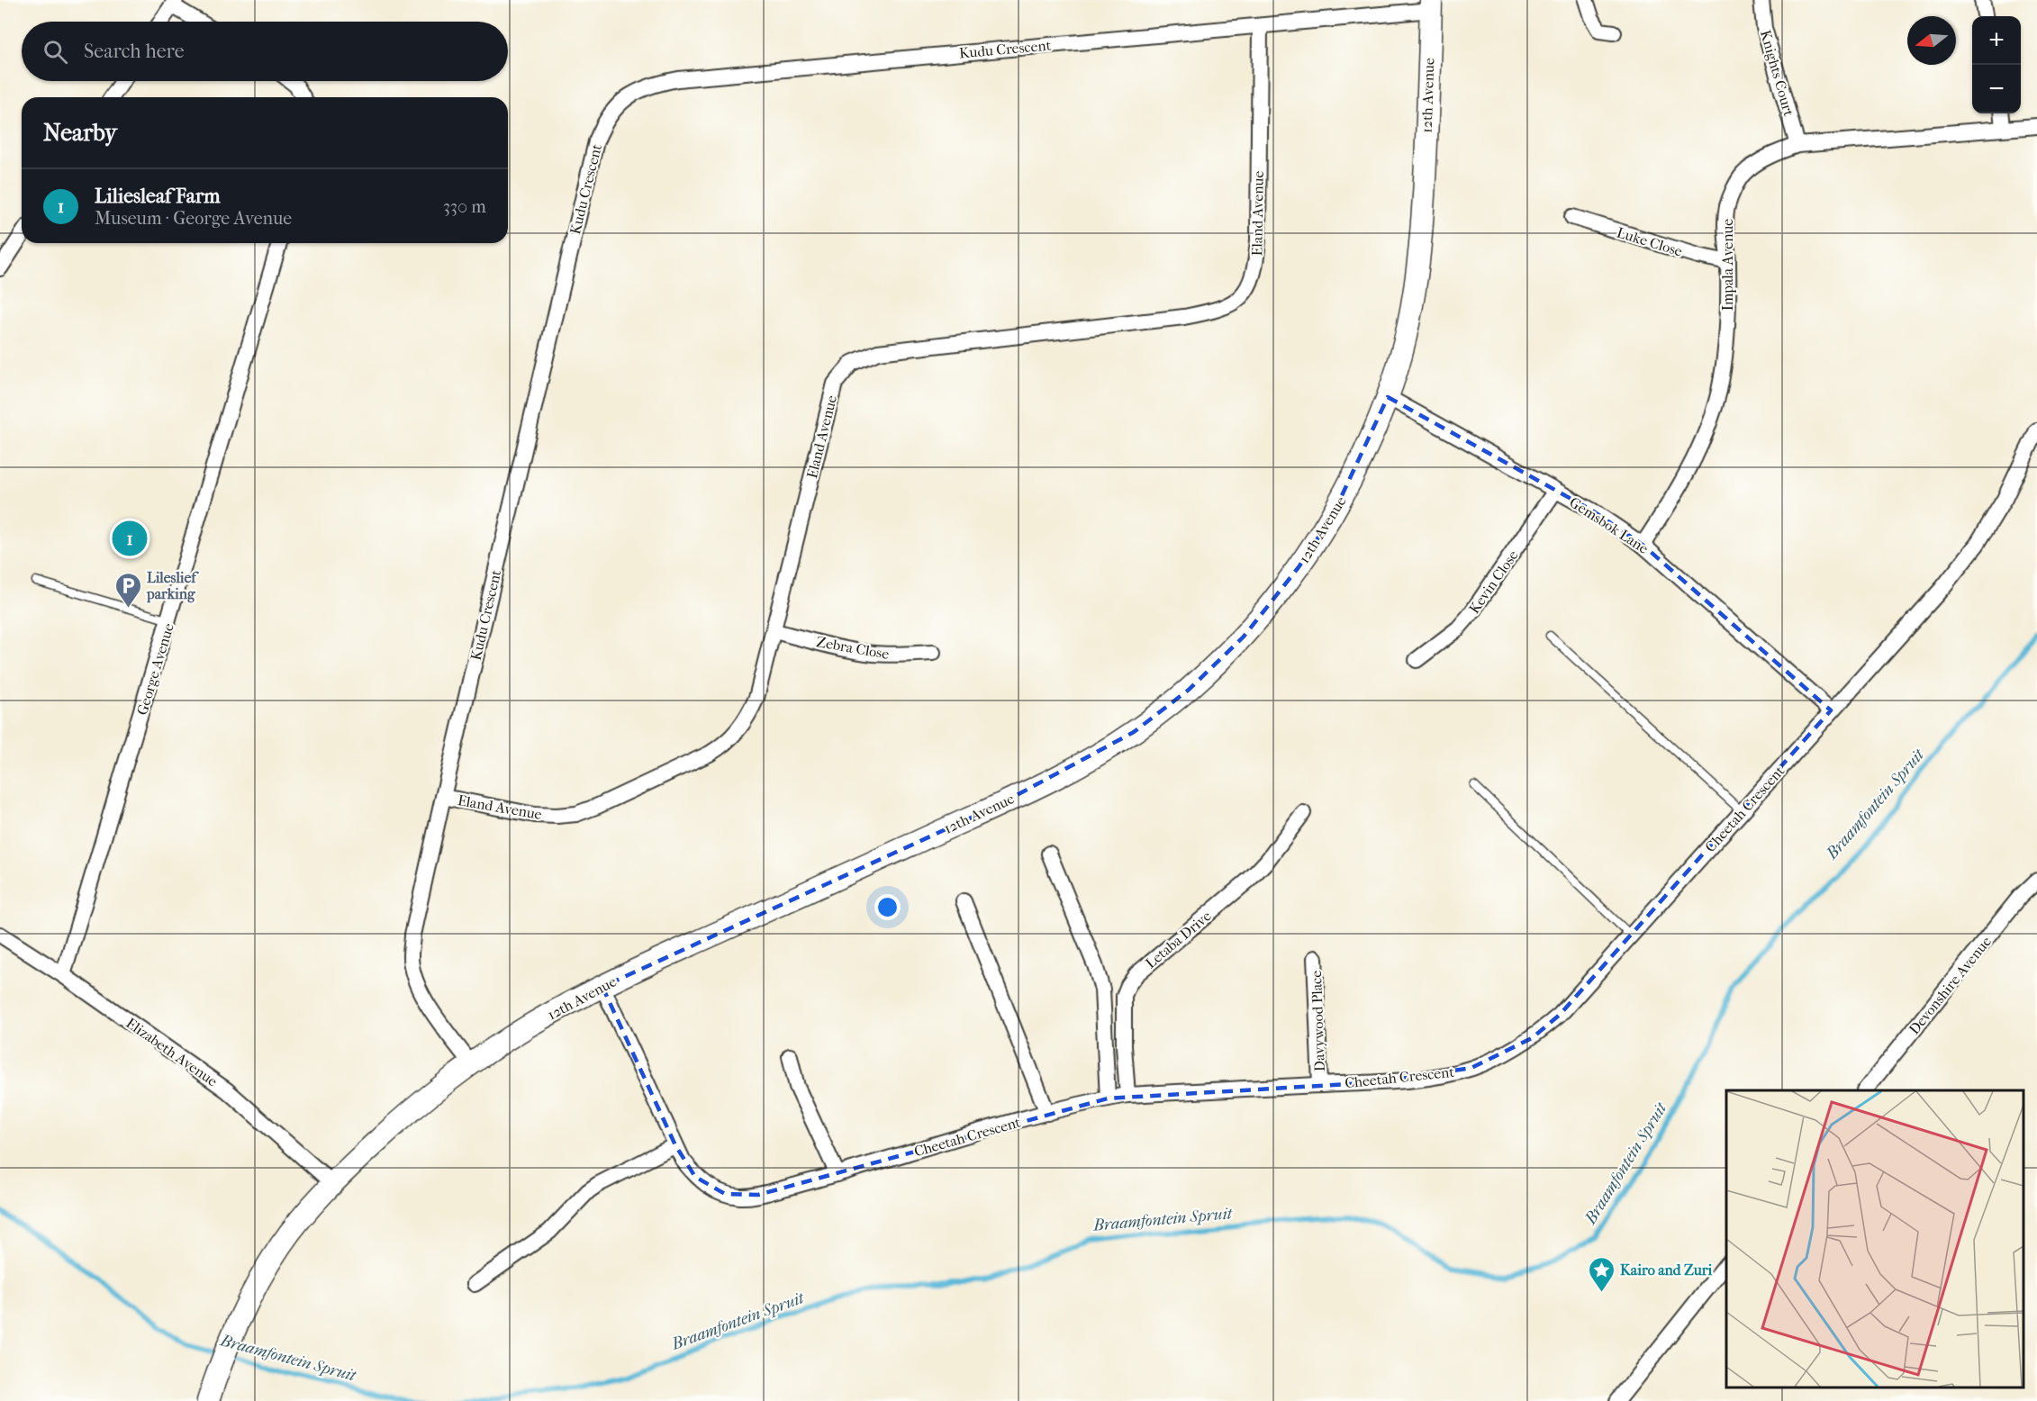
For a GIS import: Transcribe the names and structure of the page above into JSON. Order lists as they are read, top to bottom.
{
  "streets": {
    "street": [
      "Kudu Crescent",
      "Knights Court",
      "12th Avenue",
      "Eland Avenue",
      "Luke Close",
      "Impala Avenue",
      "Gemsbok Lane",
      "Kevin Close",
      "Zebra Close",
      "George Avenue",
      "Cheetah Crescent",
      "Letaba Drive",
      "Devonshire Avenue",
      "Davywood Place",
      "Elizabeth Avenue"
    ]
  },
  "crossings": [
    ["Kudu Crescent", "12th Avenue"],
    ["Kudu Crescent", "Eland Avenue"],
    ["Knights Court", "Impala Avenue"],
    ["12th Avenue", "Gemsbok Lane"],
    ["12th Avenue", "Cheetah Crescent"],
    ["12th Avenue", "Elizabeth Avenue"],
    ["Eland Avenue", "Zebra Close"],
    ["Luke Close", "Impala Avenue"],
    ["Impala Avenue", "Gemsbok Lane"],
    ["Gemsbok Lane", "Kevin Close"],
    ["Gemsbok Lane", "Cheetah Crescent"],
    ["George Avenue", "Elizabeth Avenue"],
    ["Cheetah Crescent", "Letaba Drive"],
    ["Cheetah Crescent", "Davywood Place"]
  ],
  "water": ["Braamfontein Spruit"],
  "places": {
    "parking": ["Lileslief parking"],
    "place": ["Kairo and Zuri"]
  },
  "north": "left",
  "page": {
    "map_buttons": ["+", "−"],
    "search": "Search here",
    "heading": "Nearby",
    "list": [
      {
        "mark": "1",
        "name": "Liliesleaf Farm",
        "note": "Museum · George Avenue",
        "value": "330 m"
      }
    ],
    "pins": "1"
  }
}
